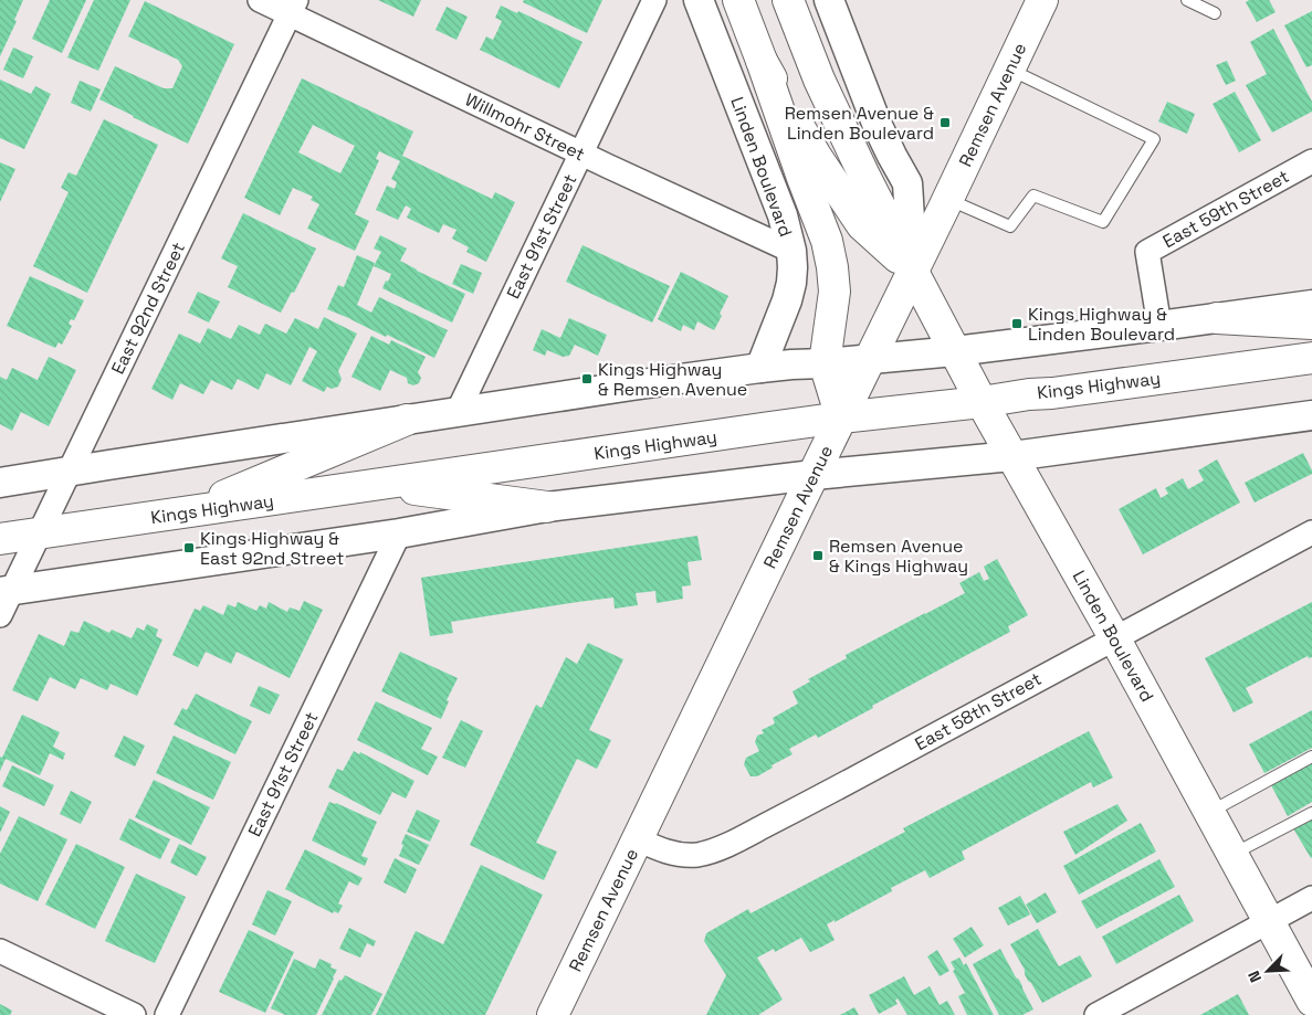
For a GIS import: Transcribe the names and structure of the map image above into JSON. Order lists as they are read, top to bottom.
{
  "streets": {
    "main road": ["Remsen Avenue", "Linden Boulevard", "Kings Highway"],
    "street": [
      "Willmohr Street",
      "East 59th Street",
      "East 91st Street",
      "East 92nd Street",
      "East 58th Street"
    ]
  },
  "crossings": [
    ["Remsen Avenue", "Linden Boulevard"],
    ["Remsen Avenue", "Kings Highway"],
    ["Remsen Avenue", "East 58th Street"],
    ["Willmohr Street", "Linden Boulevard"],
    ["Willmohr Street", "East 91st Street"],
    ["Willmohr Street", "East 92nd Street"],
    ["Linden Boulevard", "Kings Highway"],
    ["Linden Boulevard", "East 58th Street"],
    ["East 92nd Street", "Kings Highway"]
  ],
  "places": {
    "transit": [
      "Remsen Avenue & Linden Boulevard",
      "Kings Highway & Linden Boulevard",
      "Kings Highway & Remsen Avenue",
      "Kings Highway & East 92nd Street",
      "Remsen Avenue & Kings Highway"
    ]
  },
  "north": "bottom left"
}
